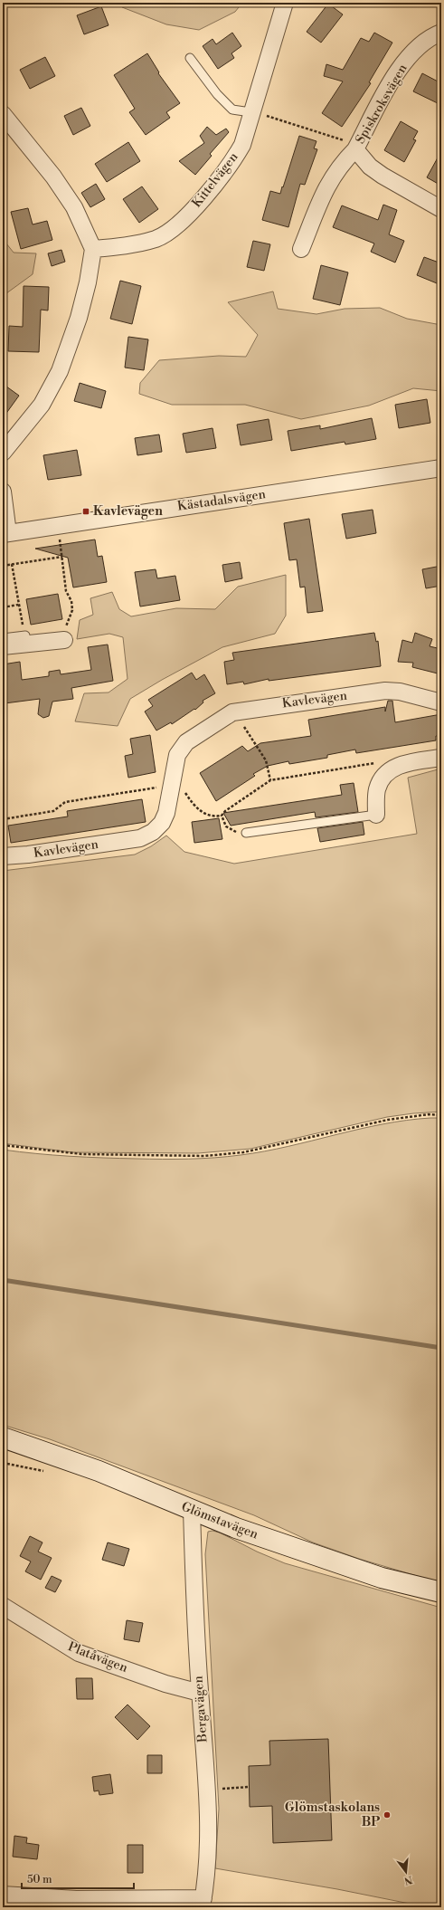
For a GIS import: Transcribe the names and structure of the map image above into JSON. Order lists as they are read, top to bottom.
{
  "streets": {
    "main road": ["Glömstavägen"],
    "street": [
      "Spiskroksvägen",
      "Kittelvägen",
      "Kästadalsvägen",
      "Kavlevägen",
      "Platåvägen",
      "Bergavägen"
    ]
  },
  "crossings": [
    ["Glömstavägen", "Bergavägen"],
    ["Platåvägen", "Bergavägen"]
  ],
  "places": {
    "transit": ["Kavlevägen"],
    "other": ["Glömstaskolans BP"]
  },
  "scale_bar": "50 m",
  "north": "bottom"
}
